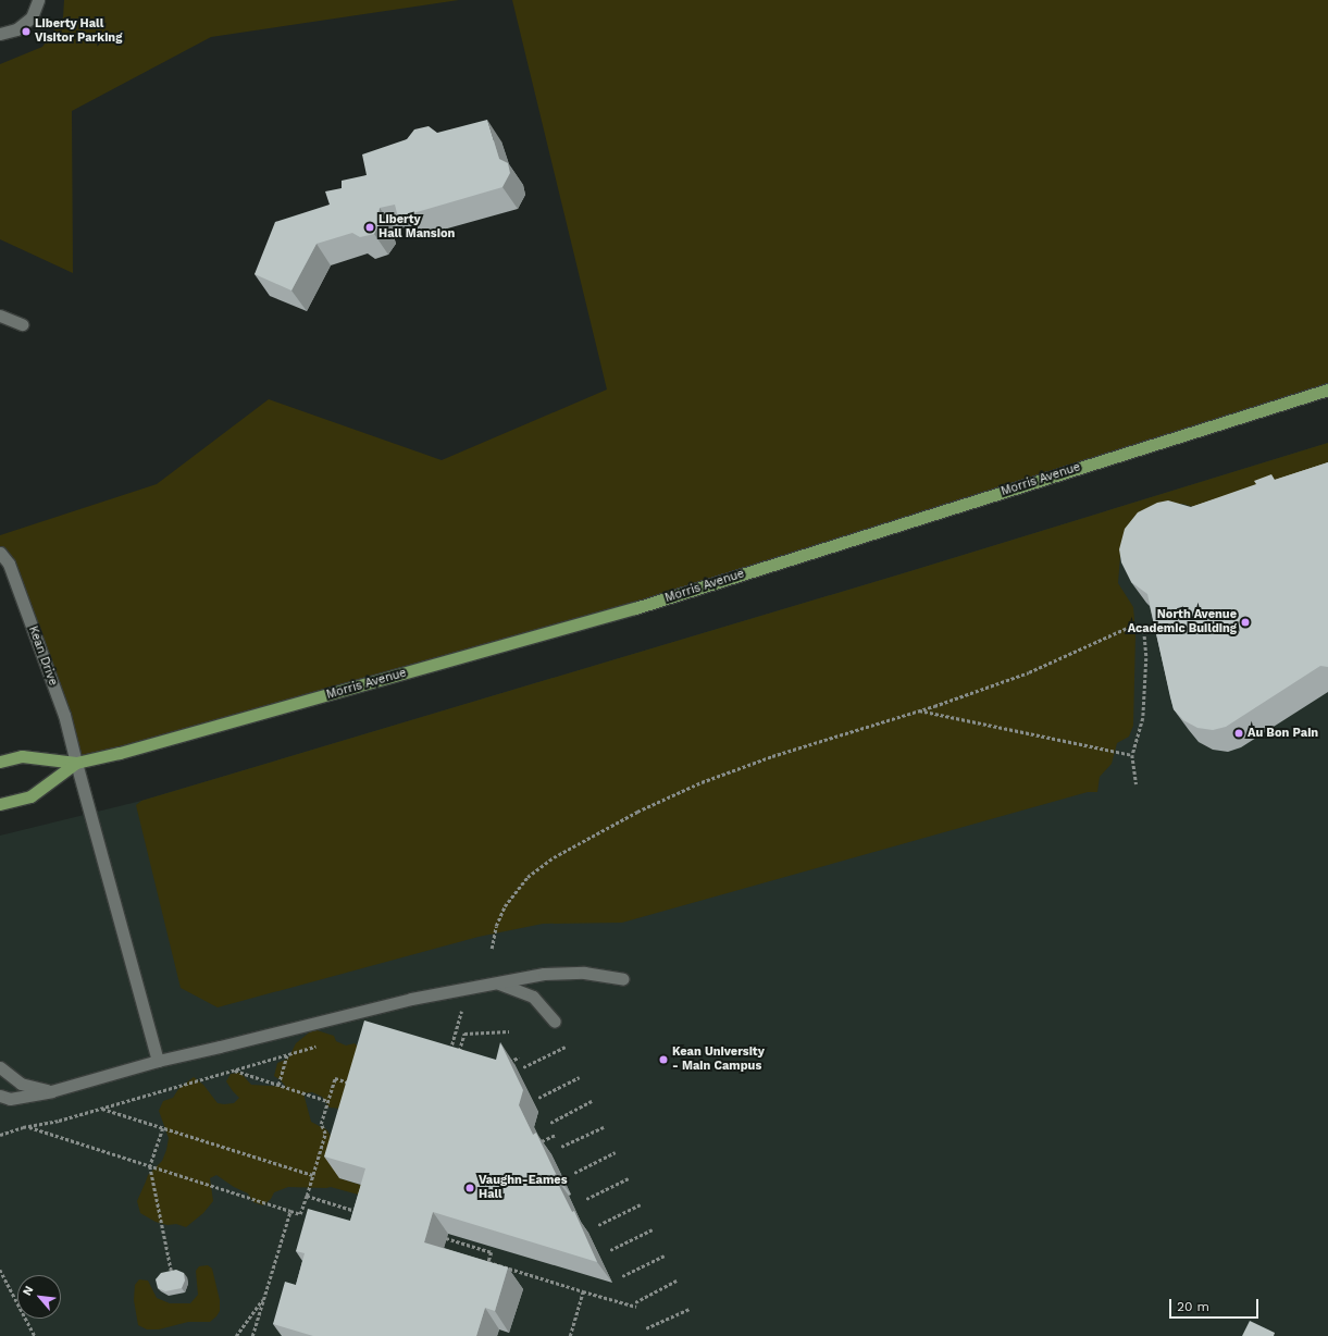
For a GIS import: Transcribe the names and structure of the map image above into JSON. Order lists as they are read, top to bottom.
{
  "streets": {
    "main road": ["Morris Avenue"],
    "street": ["Kean Drive"]
  },
  "crossings": [
    ["Morris Avenue", "Kean Drive"]
  ],
  "places": [
    "Liberty Hall Visitor Parking",
    "Liberty Hall Mansion",
    "North Avenue Academic Building",
    "Au Bon Pain",
    "Kean University - Main Campus",
    "Vaughn-Eames Hall"
  ],
  "scale_bar": "20 m",
  "north": "top left"
}
